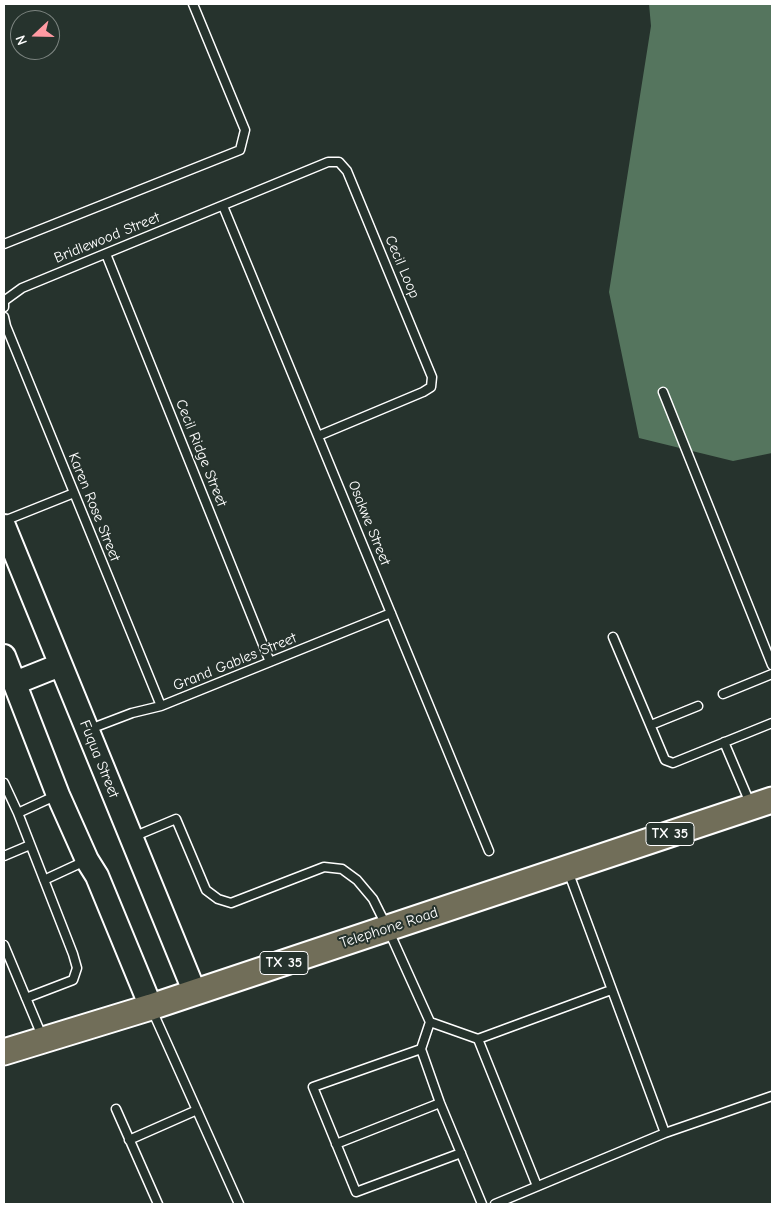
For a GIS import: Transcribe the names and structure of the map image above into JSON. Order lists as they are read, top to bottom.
{
  "streets": {
    "main road": ["Fuqua Street", "TX 35", "Telephone Road"],
    "lane": [
      "Bridlewood Street",
      "Cecil Loop",
      "Cecil Ridge Street",
      "Karen Rose Street",
      "Osakwe Street",
      "Grand Gables Street"
    ]
  },
  "crossings": [
    ["Bridlewood Street", "Cecil Loop"],
    ["Bridlewood Street", "Cecil Ridge Street"],
    ["Bridlewood Street", "Osakwe Street"],
    ["Cecil Loop", "Osakwe Street"],
    ["Cecil Ridge Street", "Grand Gables Street"],
    ["Karen Rose Street", "Grand Gables Street"],
    ["Osakwe Street", "Grand Gables Street"],
    ["Grand Gables Street", "Fuqua Street"],
    ["Fuqua Street", "Telephone Road"]
  ],
  "north": "left"
}
